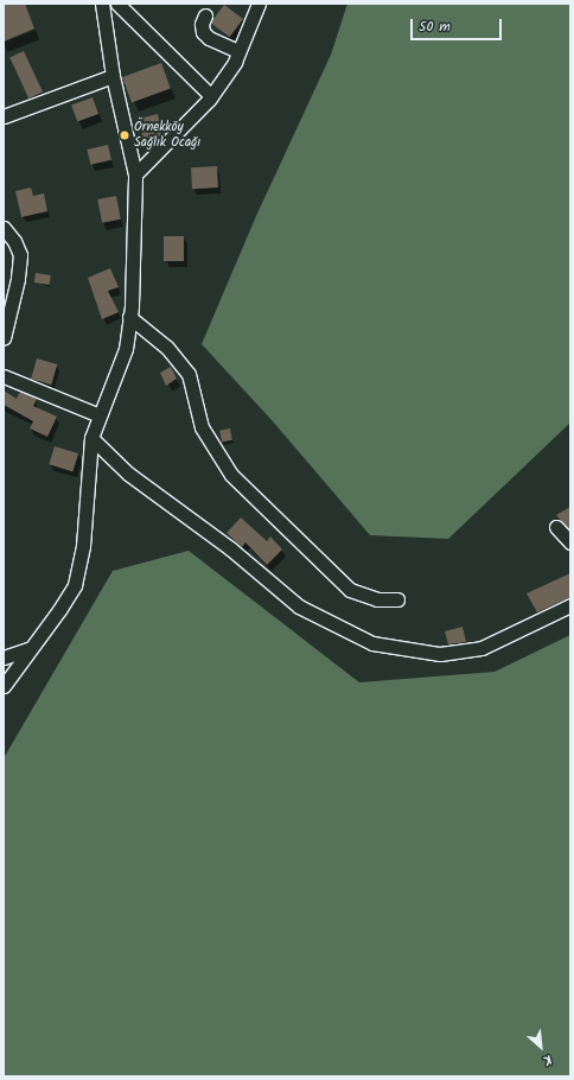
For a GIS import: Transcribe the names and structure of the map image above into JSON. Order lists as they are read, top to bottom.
{
  "places": ["Örnekköy Sağlık Ocağı"],
  "scale_bar": "50 m",
  "north": "bottom right"
}
